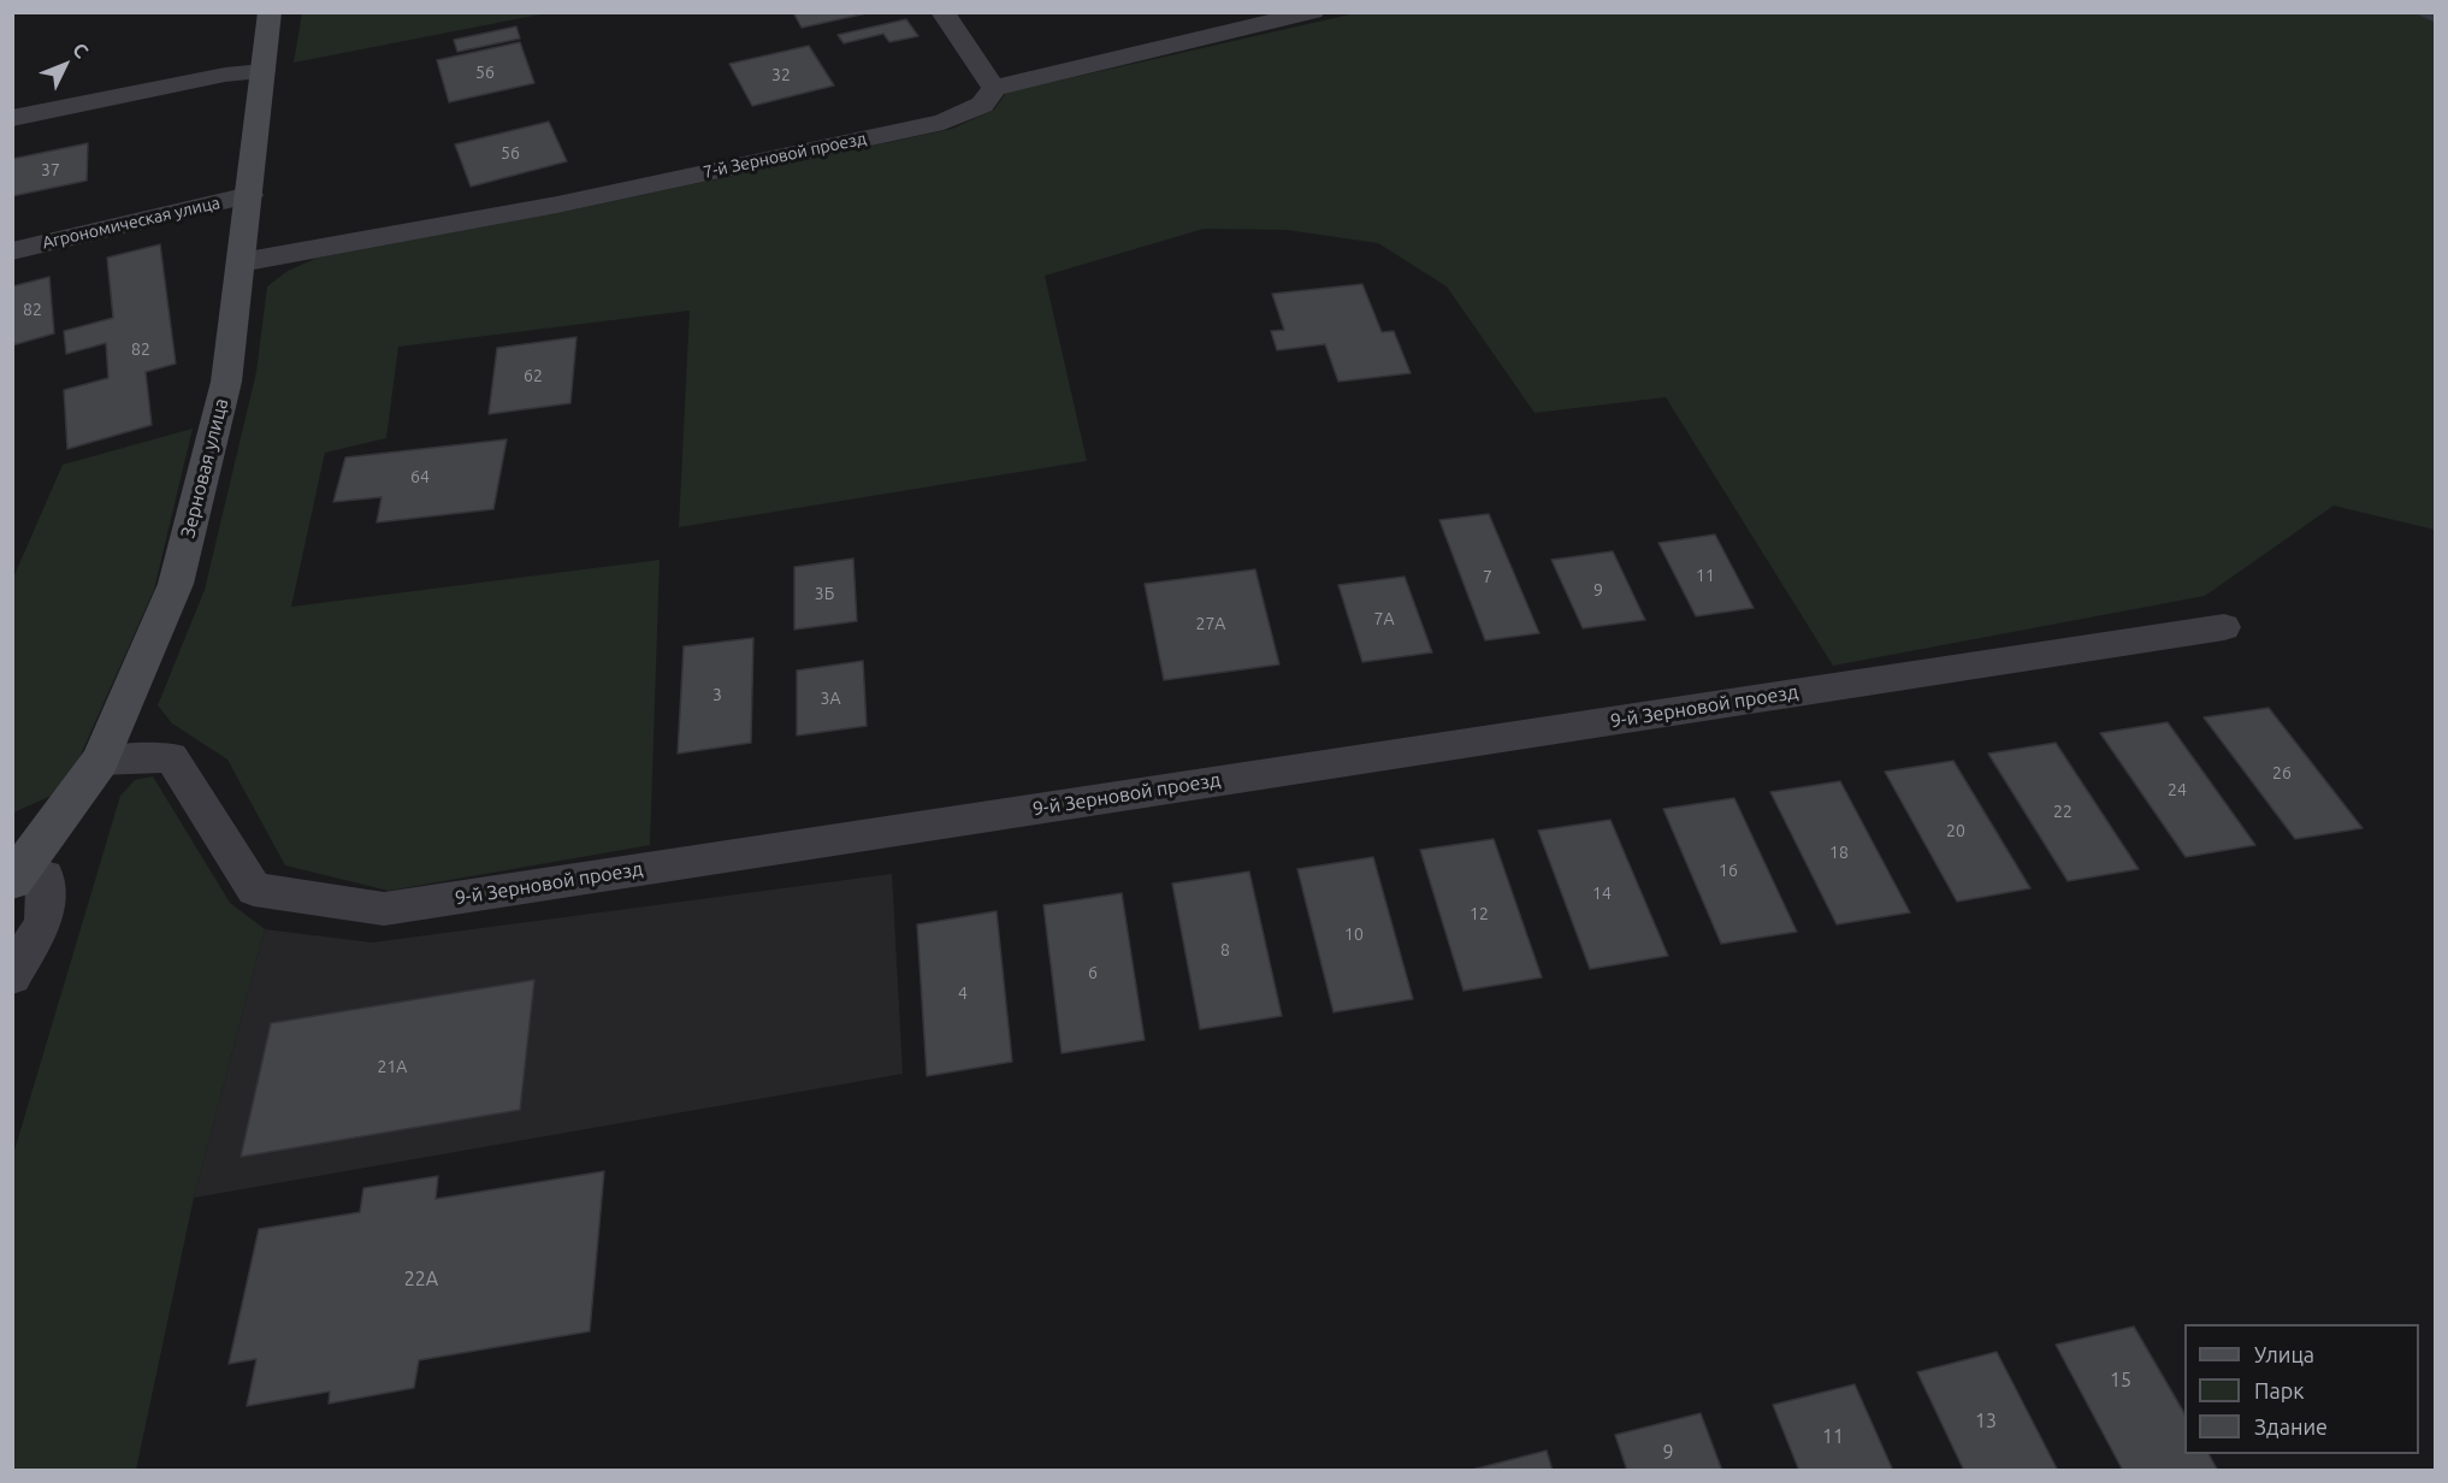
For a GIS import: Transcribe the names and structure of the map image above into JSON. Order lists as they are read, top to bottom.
{
  "streets": {
    "street": ["7-й Зерновой проезд", "Агрономическая улица", "Зерновая улица"],
    "lane": ["9-й Зерновой проезд"]
  },
  "crossings": [
    ["7-й Зерновой проезд", "Зерновая улица"],
    ["Агрономическая улица", "Зерновая улица"],
    ["Зерновая улица", "9-й Зерновой проезд"]
  ],
  "house_numbers": [
    "56",
    "32",
    "56",
    "37",
    "82",
    "82",
    "62",
    "64",
    "11",
    "7",
    "9",
    "3Б",
    "7А",
    "27А",
    "3",
    "3А",
    "26",
    "24",
    "22",
    "20",
    "18",
    "16",
    "14",
    "12",
    "10",
    "8",
    "6",
    "4",
    "21А",
    "22А",
    "15",
    "13",
    "11",
    "9"
  ],
  "legend": ["Улица", "Парк", "Здание"],
  "north": "top right"
}
